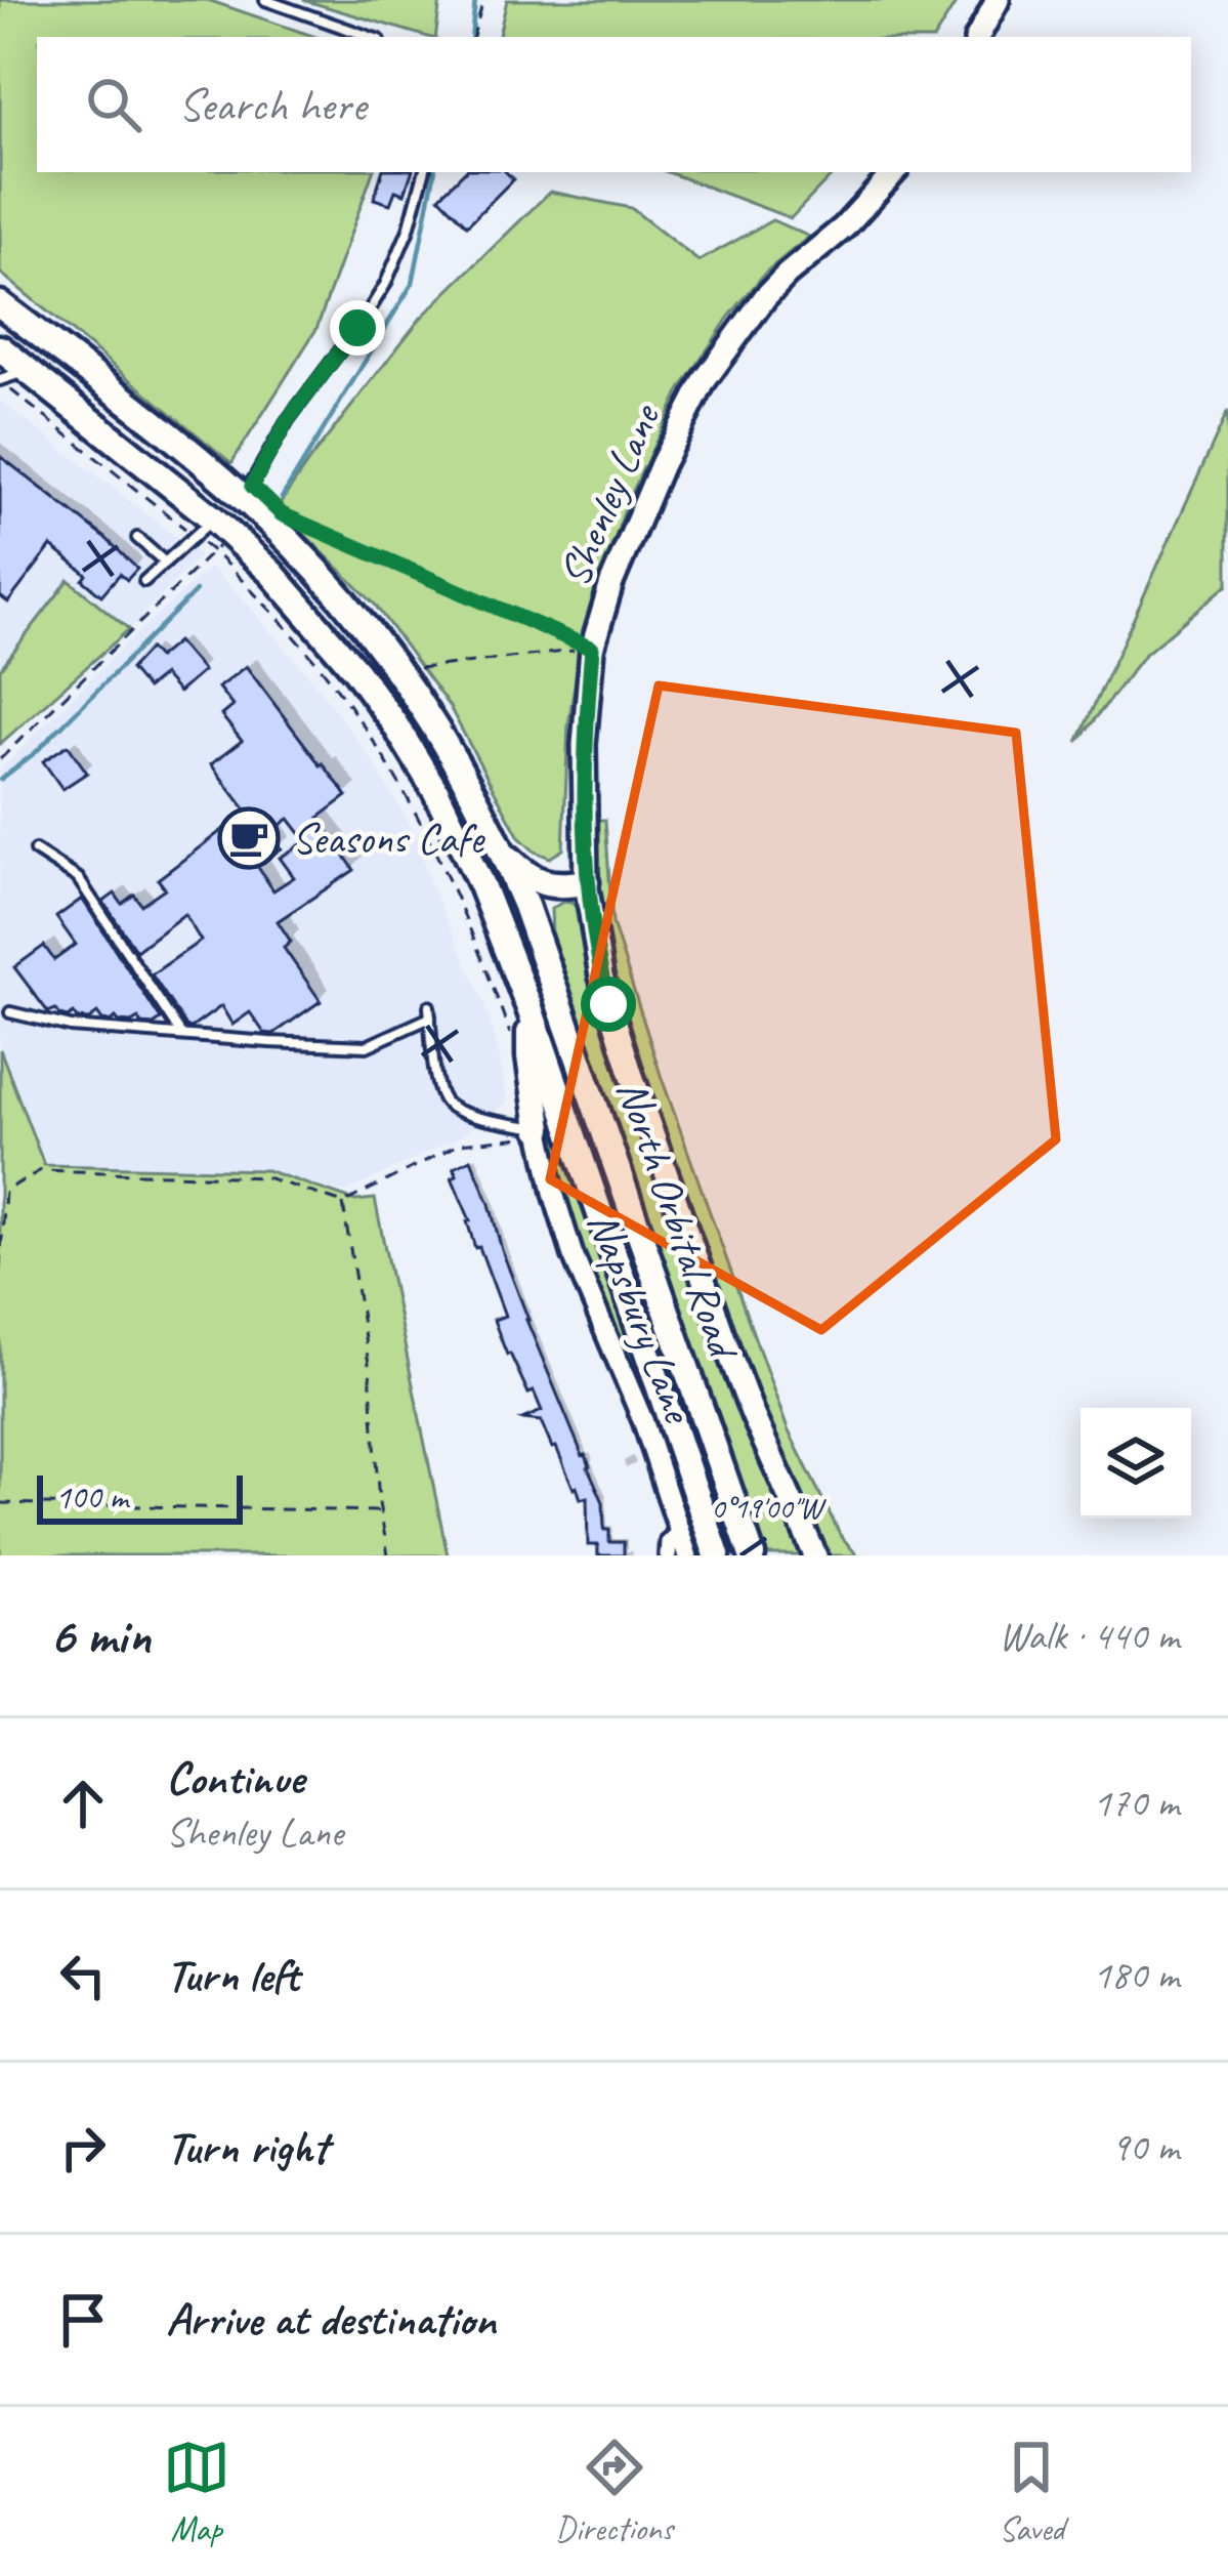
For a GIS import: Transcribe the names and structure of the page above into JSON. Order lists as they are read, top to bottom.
{
  "streets": {
    "highway": ["North Orbital Road"],
    "main road": ["Shenley Lane"],
    "street": ["Napsbury Lane"]
  },
  "places": {
    "cafe": ["Seasons Cafe"]
  },
  "scale_bar": "100 m",
  "page": {
    "search": "Search here",
    "scale": "100 m",
    "heading": ["6 min", "Walk · 440 m"],
    "list": [
      ["Continue", "Shenley Lane", "170 m"],
      ["Turn left", "180 m"],
      ["Turn right", "90 m"],
      "Arrive at destination"
    ],
    "nav": ["Map", "Directions", "Saved"]
  },
  "coordinates": ["0°19'00\"W"]
}
